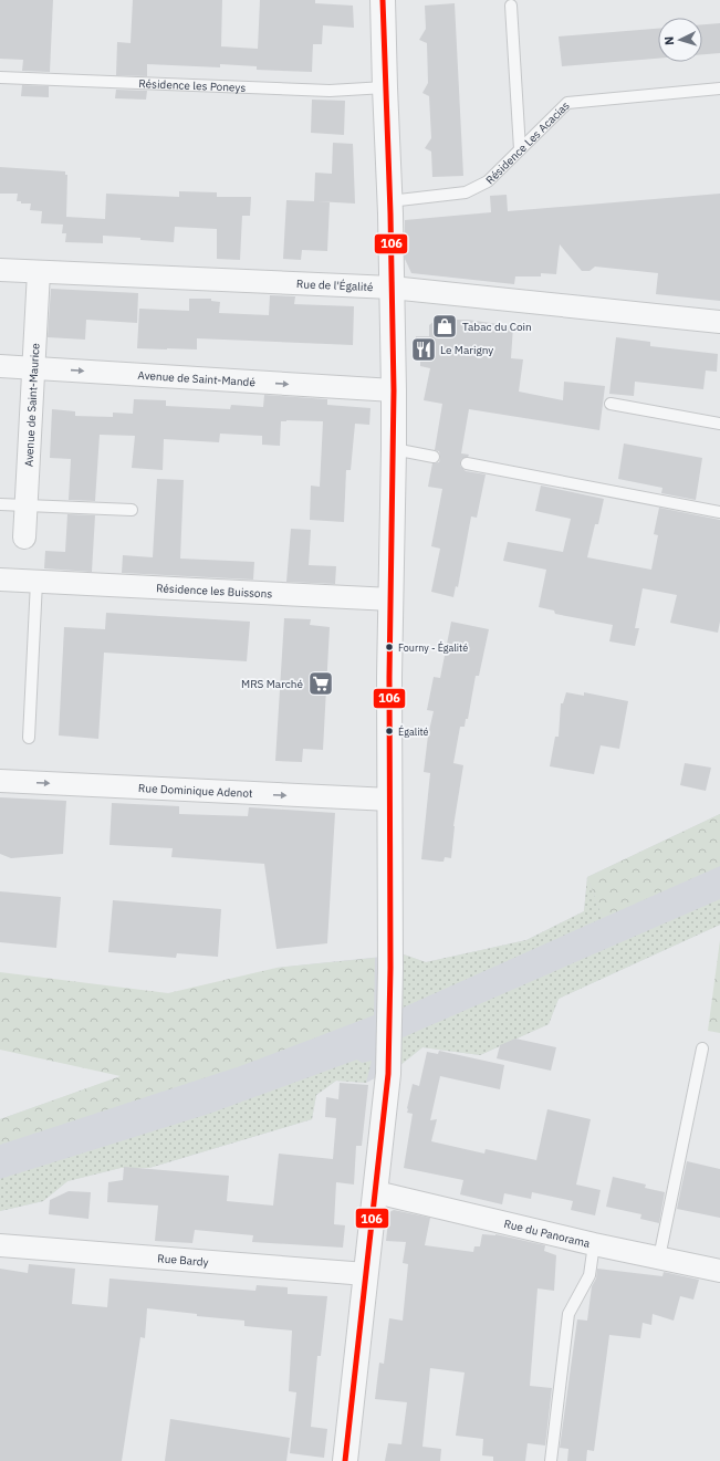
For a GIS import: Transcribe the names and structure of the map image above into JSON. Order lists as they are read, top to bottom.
{
  "streets": {
    "street": [
      "Rue de l'Égalité",
      "Avenue de Saint-Mandé",
      "Avenue de Saint-Maurice",
      "Résidence les Buissons",
      "Rue Dominique Adenot",
      "Rue du Panorama",
      "Rue Bardy"
    ],
    "lane": ["Résidence les Poneys", "Résidence Les Acacias"]
  },
  "crossings": [
    ["Rue de l'Égalité", "Avenue de Saint-Maurice"],
    ["Avenue de Saint-Mandé", "Avenue de Saint-Maurice"]
  ],
  "one_way": ["Avenue de Saint-Mandé", "Rue Dominique Adenot"],
  "places": {
    "shop": ["Tabac du Coin"],
    "restaurant": ["Le Marigny"],
    "other": ["Fourny - Égalité", "Égalité"],
    "supermarket": ["MRS Marché"]
  },
  "lines": ["transit line 106"],
  "north": "left"
}
